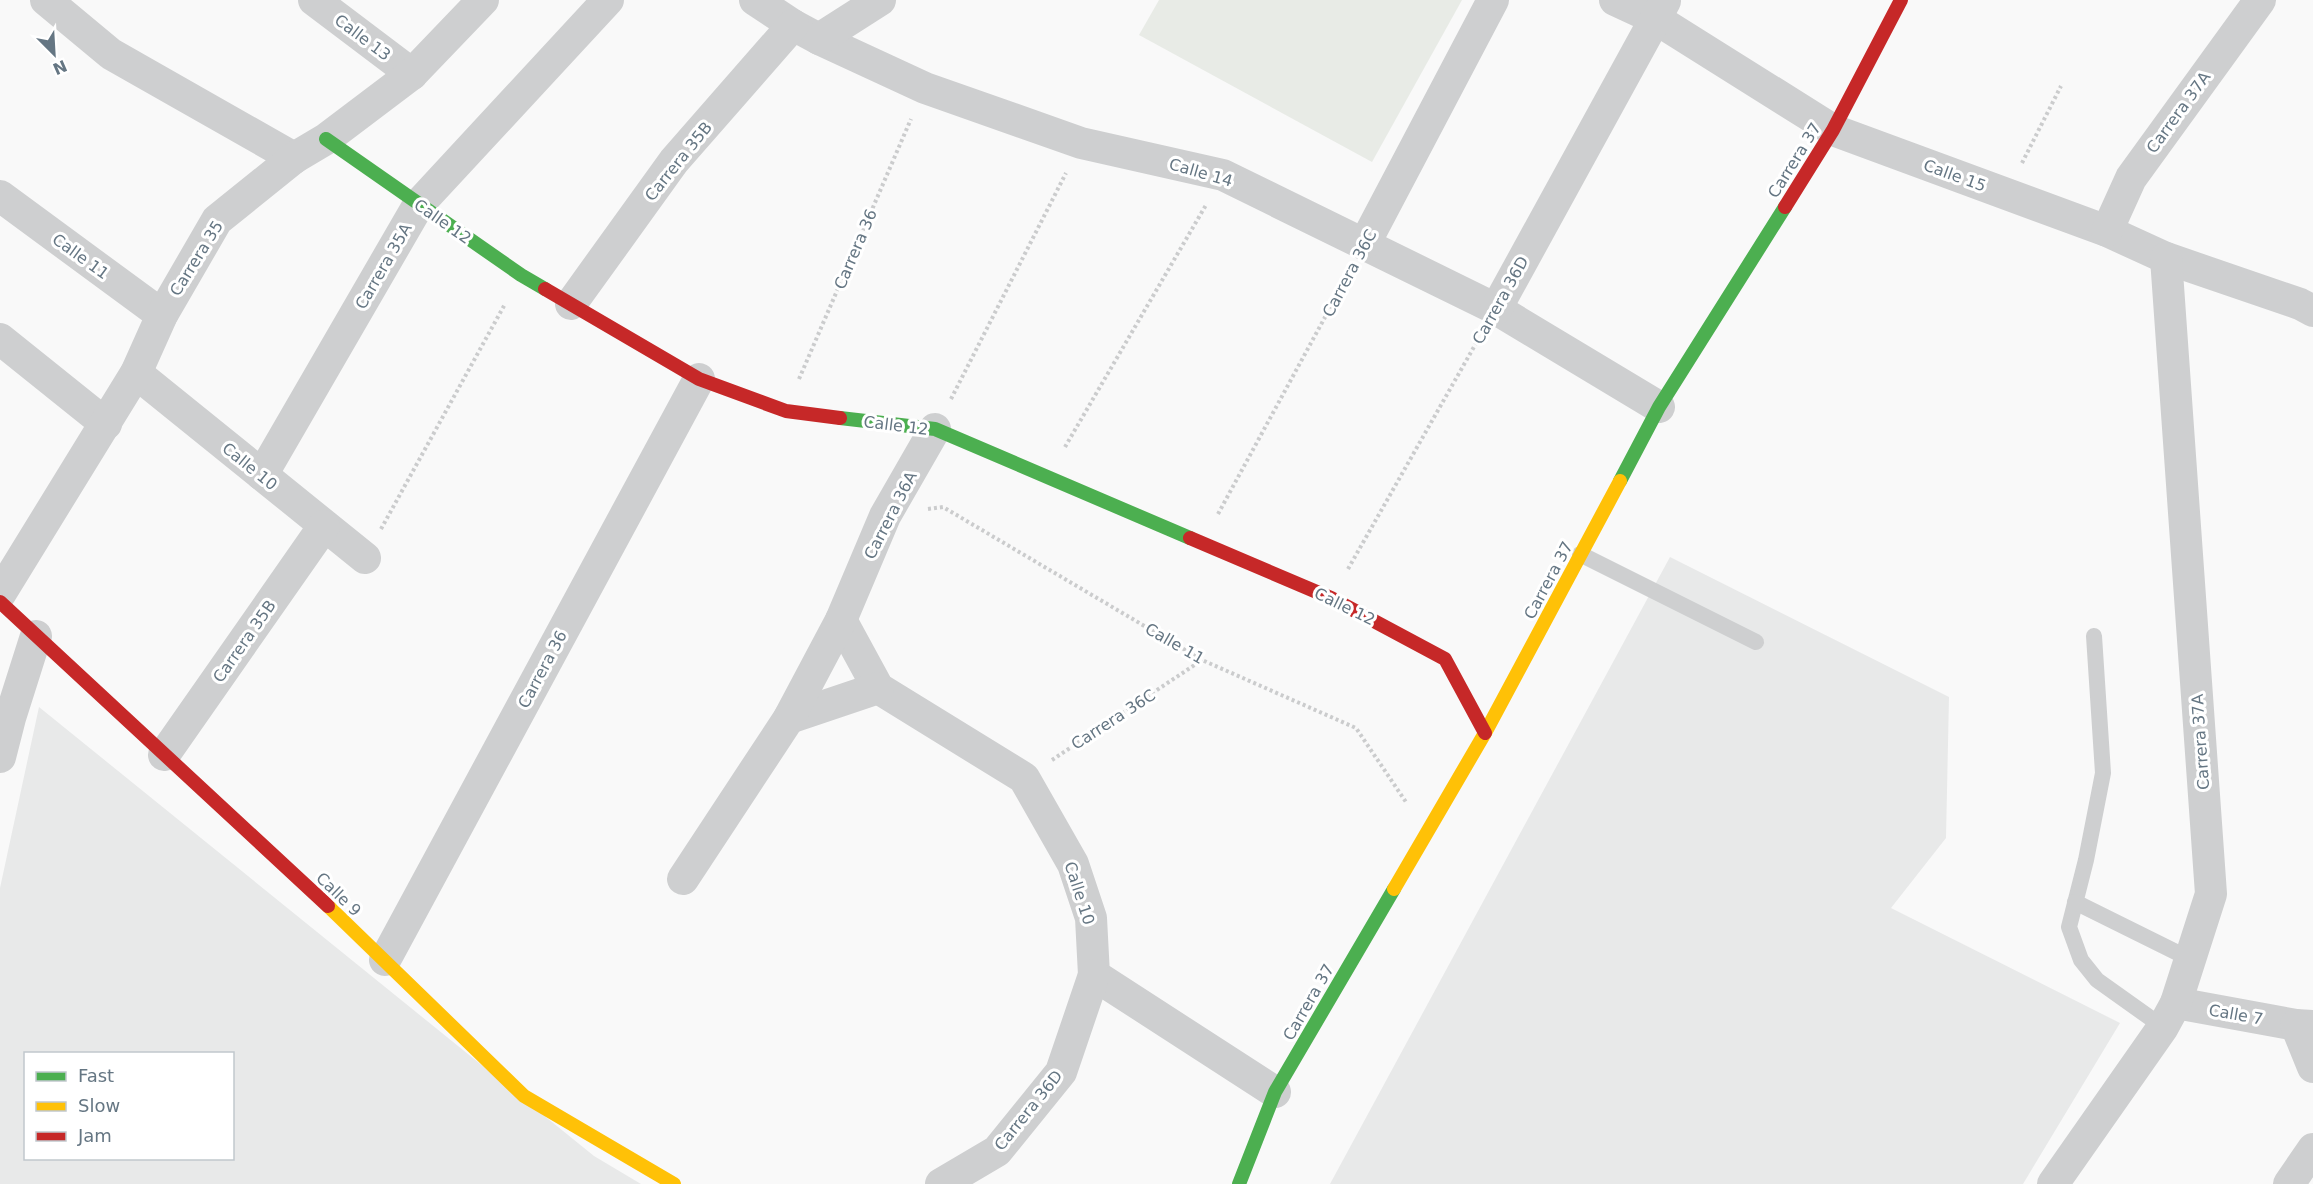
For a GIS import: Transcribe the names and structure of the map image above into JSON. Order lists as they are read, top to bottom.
{
  "streets": {
    "street": [
      "Calle 13",
      "Carrera 37A",
      "Carrera 37",
      "Carrera 35B",
      "Calle 14",
      "Calle 15",
      "Calle 12",
      "Carrera 36",
      "Calle 11",
      "Carrera 35",
      "Carrera 35A",
      "Carrera 36C",
      "Carrera 36D",
      "Calle 10",
      "Carrera 36A",
      "Calle 9",
      "Calle 7"
    ]
  },
  "crossings": [
    ["Calle 13", "Carrera 35"],
    ["Carrera 37A", "Calle 15"],
    ["Carrera 37A", "Calle 7"],
    ["Carrera 37", "Calle 14"],
    ["Carrera 37", "Calle 15"],
    ["Carrera 37", "Calle 12"],
    ["Carrera 37", "Calle 11"],
    ["Carrera 35B", "Calle 14"],
    ["Carrera 35B", "Calle 12"],
    ["Carrera 35B", "Calle 10"],
    ["Carrera 35B", "Calle 9"],
    ["Calle 14", "Carrera 36"],
    ["Calle 14", "Carrera 36C"],
    ["Calle 14", "Carrera 36D"],
    ["Calle 15", "Carrera 36D"],
    ["Calle 12", "Carrera 36"],
    ["Calle 12", "Carrera 35"],
    ["Calle 12", "Carrera 35A"],
    ["Calle 12", "Carrera 36C"],
    ["Calle 12", "Carrera 36D"],
    ["Calle 12", "Carrera 36A"],
    ["Carrera 36", "Calle 9"],
    ["Calle 11", "Carrera 35"],
    ["Calle 11", "Carrera 36C"],
    ["Calle 11", "Carrera 36A"],
    ["Carrera 35", "Calle 10"],
    ["Carrera 35A", "Calle 10"],
    ["Carrera 36C", "Calle 10"],
    ["Carrera 36D", "Calle 10"],
    ["Calle 10", "Carrera 36A"]
  ],
  "legend": ["Fast", "Slow", "Jam"],
  "north": "bottom right"
}
